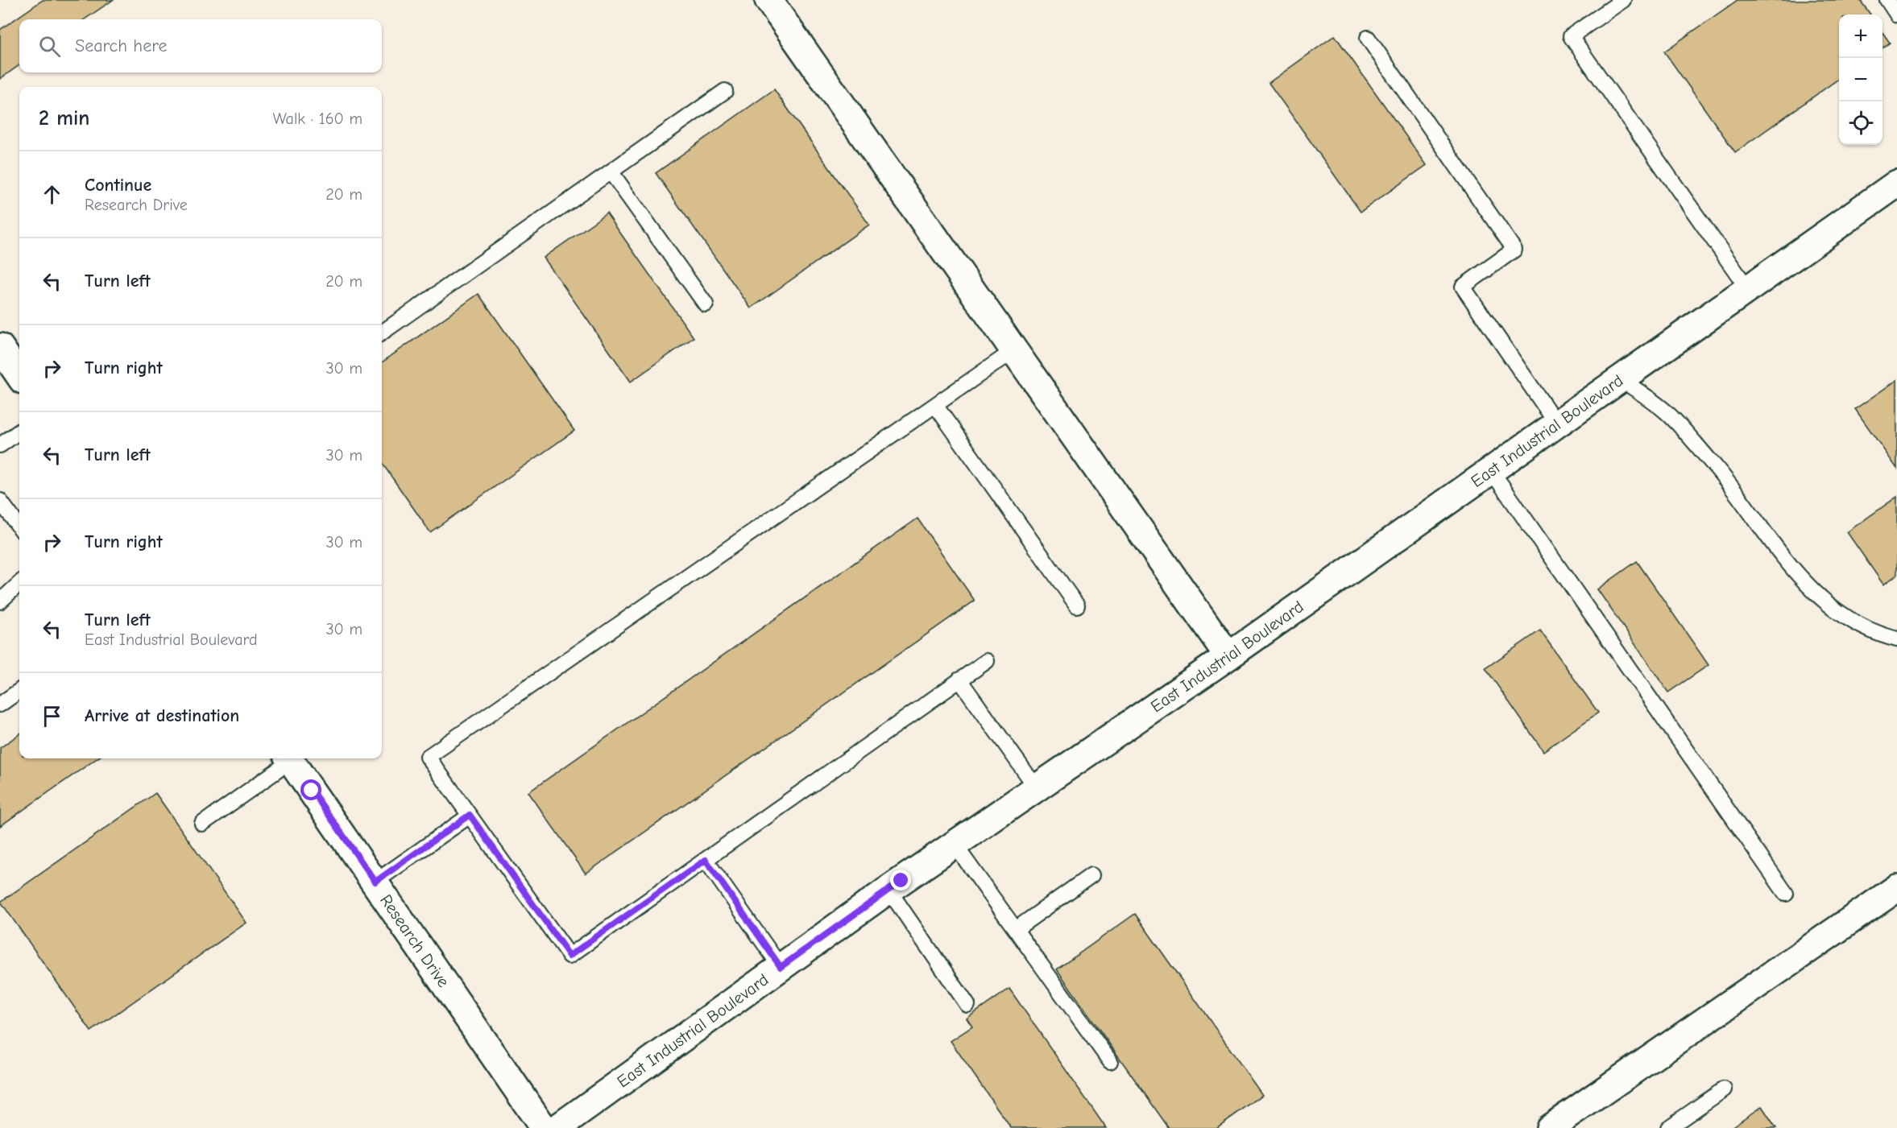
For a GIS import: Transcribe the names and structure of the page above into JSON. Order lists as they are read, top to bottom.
{
  "streets": {
    "street": ["East Industrial Boulevard", "Research Drive"]
  },
  "page": {
    "map_buttons": ["+", "−"],
    "search": "Search here",
    "heading": ["2 min", "Walk · 160 m"],
    "list": [
      ["Continue", "Research Drive", "20 m"],
      ["Turn left", "20 m"],
      ["Turn right", "30 m"],
      ["Turn left", "30 m"],
      ["Turn right", "30 m"],
      ["Turn left", "East Industrial Boulevard", "30 m"],
      "Arrive at destination"
    ]
  }
}
